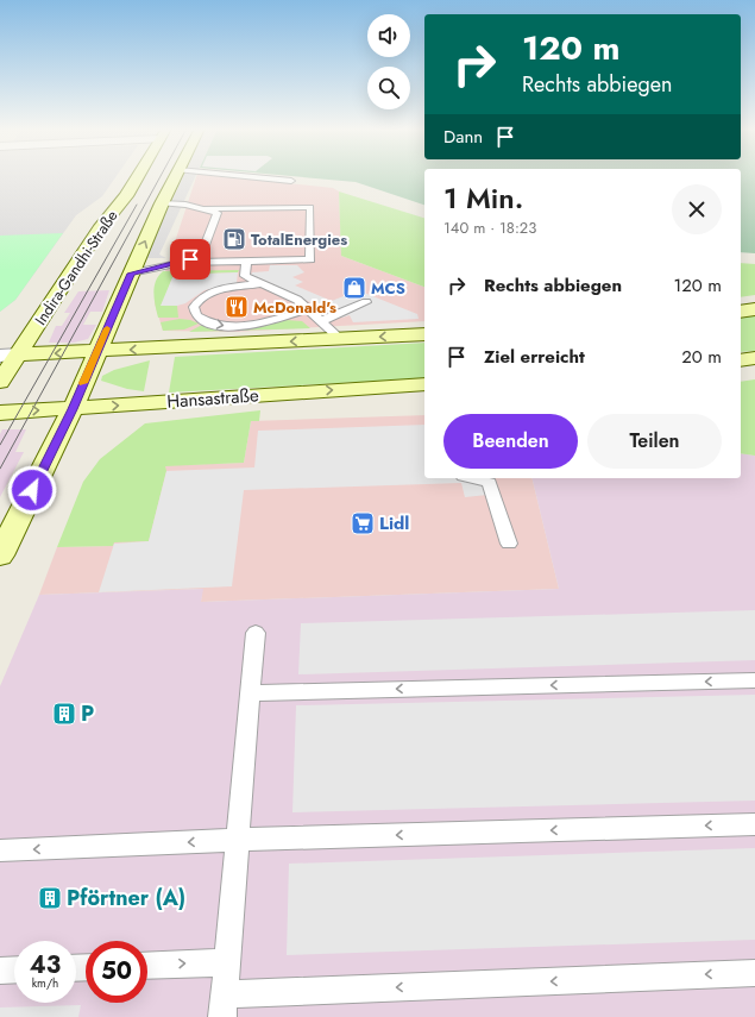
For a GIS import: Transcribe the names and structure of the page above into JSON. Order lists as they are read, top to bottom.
{
  "streets": {
    "main road": ["Indira-Gandhi-Straße", "Hansastraße"]
  },
  "places": {
    "fuel station": ["TotalEnergies"],
    "shop": ["MCS"],
    "restaurant": ["McDonald's"],
    "supermarket": ["Lidl"],
    "building": ["P", "Pförtner (A)"]
  },
  "page": {
    "turn": ["120 m", "Rechts abbiegen"],
    "then": "Dann",
    "heading": ["1 Min.", "140 m · 18:23"],
    "list": [
      {
        "name": "Rechts abbiegen",
        "value": "120 m"
      },
      {
        "name": "Ziel erreicht",
        "value": "20 m"
      }
    ],
    "buttons": ["Beenden", "Teilen"],
    "speed": "43 km/h",
    "limit": "50"
  }
}
